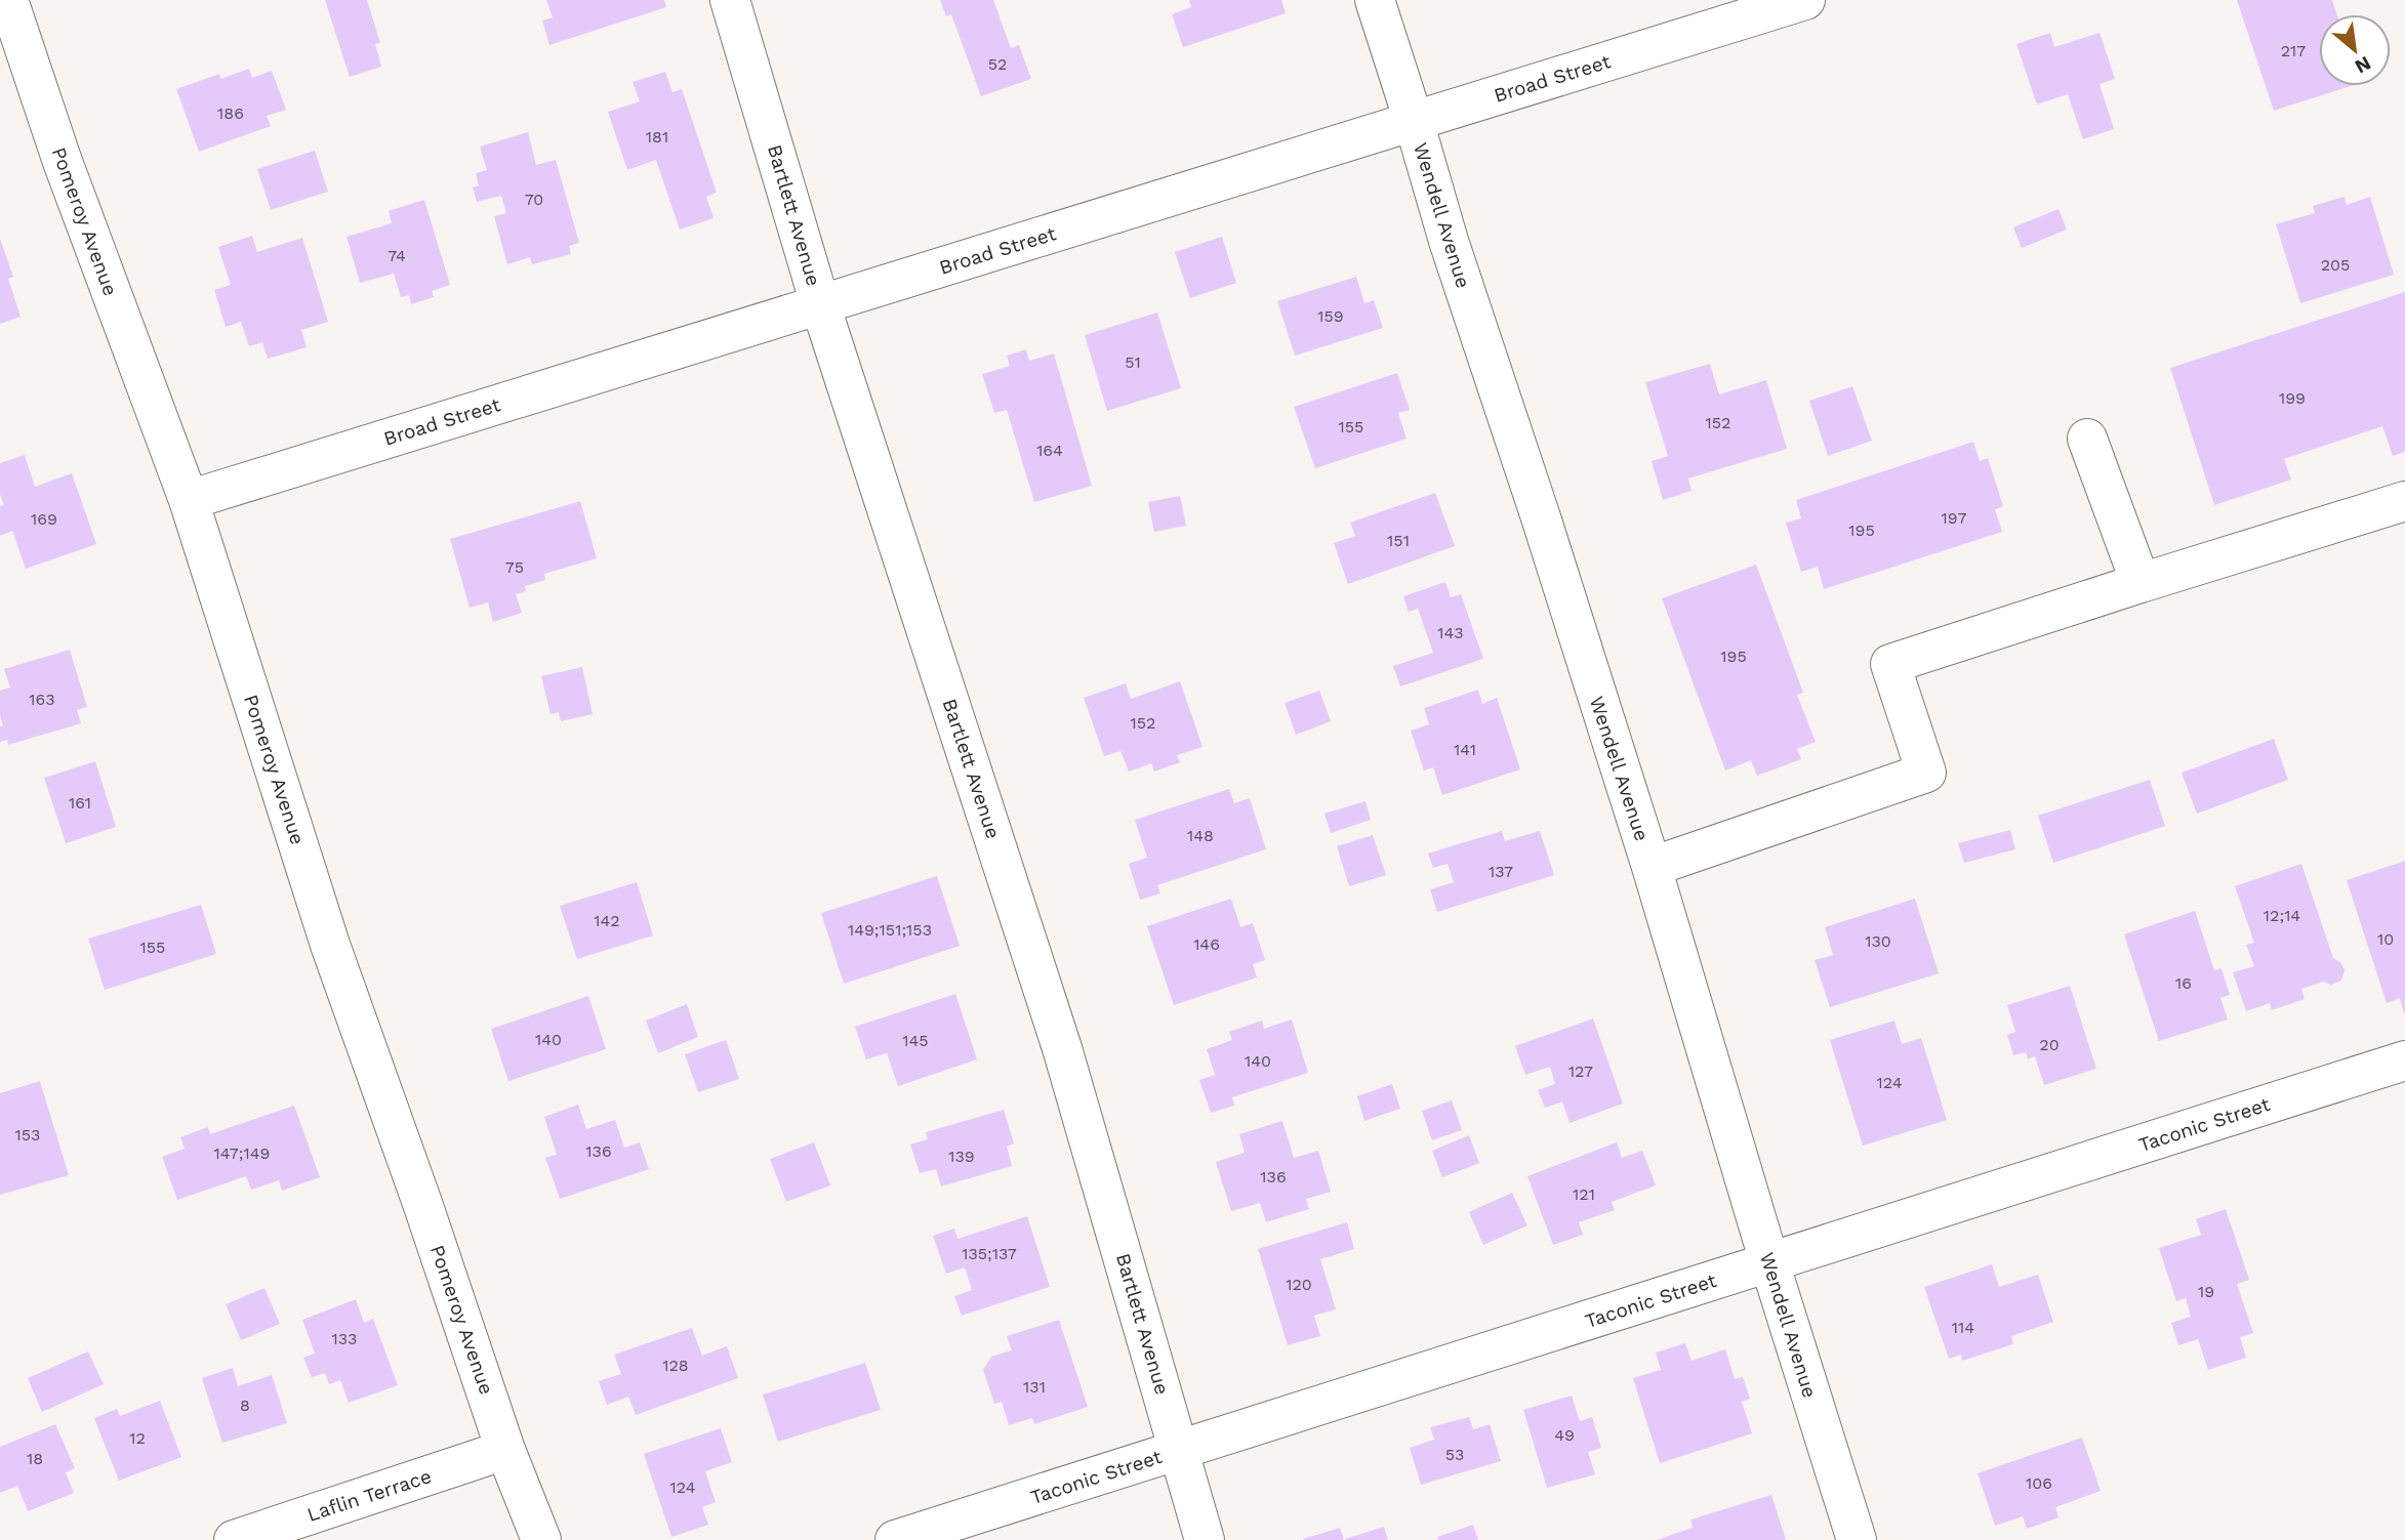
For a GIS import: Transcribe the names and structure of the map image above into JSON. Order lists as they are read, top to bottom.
{
  "streets": {
    "street": [
      "Broad Street",
      "Bartlett Avenue",
      "Wendell Avenue",
      "Pomeroy Avenue",
      "Taconic Street",
      "Laflin Terrace"
    ]
  },
  "crossings": [
    ["Broad Street", "Bartlett Avenue"],
    ["Broad Street", "Wendell Avenue"],
    ["Broad Street", "Pomeroy Avenue"],
    ["Bartlett Avenue", "Taconic Street"],
    ["Wendell Avenue", "Taconic Street"],
    ["Pomeroy Avenue", "Laflin Terrace"]
  ],
  "house_numbers": [
    "217",
    "52",
    "186",
    "181",
    "70",
    "74",
    "205",
    "159",
    "51",
    "199",
    "152",
    "155",
    "164",
    "197",
    "169",
    "195",
    "151",
    "75",
    "143",
    "195",
    "163",
    "152",
    "141",
    "161",
    "148",
    "137",
    "12;14",
    "142",
    "149;151;153",
    "10",
    "130",
    "146",
    "155",
    "16",
    "140",
    "145",
    "20",
    "140",
    "127",
    "124",
    "153",
    "136",
    "147;149",
    "139",
    "136",
    "121",
    "135;137",
    "120",
    "19",
    "114",
    "133",
    "128",
    "131",
    "8",
    "49",
    "12",
    "53",
    "18",
    "106",
    "124"
  ],
  "north": "bottom right"
}
